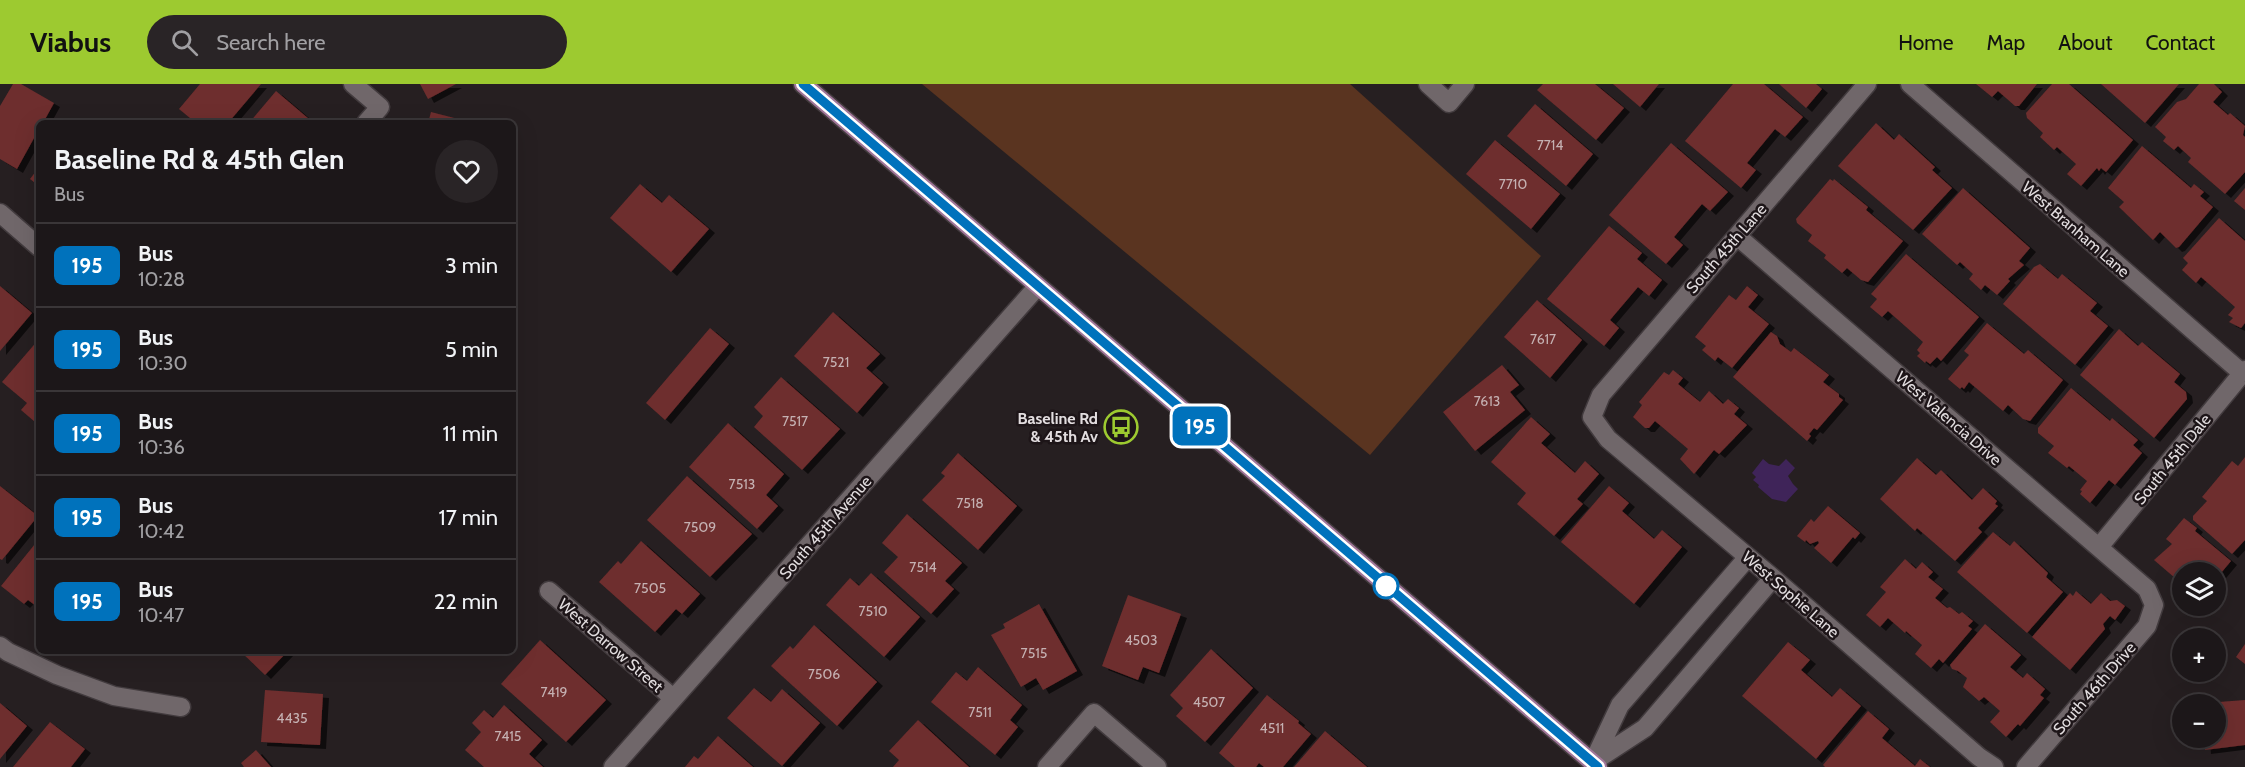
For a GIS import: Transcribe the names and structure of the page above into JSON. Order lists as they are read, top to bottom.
{
  "streets": {
    "street": [
      "West Branham Lane",
      "South 45th Lane",
      "West Valencia Drive",
      "South 45th Dale",
      "South 45th Avenue",
      "West Sophie Lane",
      "West Darrow Street",
      "South 46th Drive"
    ]
  },
  "crossings": [
    ["West Branham Lane", "South 45th Dale"],
    ["South 45th Lane", "West Valencia Drive"],
    ["South 45th Lane", "West Sophie Lane"],
    ["West Valencia Drive", "South 45th Dale"],
    ["West Valencia Drive", "South 46th Drive"],
    ["South 45th Avenue", "West Darrow Street"]
  ],
  "places": {
    "bus stop": ["Baseline Rd & 45th Av"]
  },
  "lines": ["bus line 195"],
  "house_numbers": [
    "7714",
    "7710",
    "7617",
    "7521",
    "7613",
    "7517",
    "7513",
    "7518",
    "7509",
    "7514",
    "7505",
    "7510",
    "4503",
    "7515",
    "7506",
    "7419",
    "4507",
    "7511",
    "4435",
    "4511",
    "7415"
  ],
  "page": {
    "header": "Viabus",
    "search": "Search here",
    "nav": [
      "Home",
      "Map",
      "About",
      "Contact"
    ],
    "on_map": "195",
    "heading": ["Baseline Rd & 45th Glen", "Bus"],
    "list": [
      {
        "mark": "195",
        "name": "Bus",
        "note": "10:28",
        "value": "3 min"
      },
      {
        "mark": "195",
        "name": "Bus",
        "note": "10:30",
        "value": "5 min"
      },
      {
        "mark": "195",
        "name": "Bus",
        "note": "10:36",
        "value": "11 min"
      },
      {
        "mark": "195",
        "name": "Bus",
        "note": "10:42",
        "value": "17 min"
      },
      {
        "mark": "195",
        "name": "Bus",
        "note": "10:47",
        "value": "22 min"
      }
    ],
    "map_buttons": ["+", "−"]
  }
}
